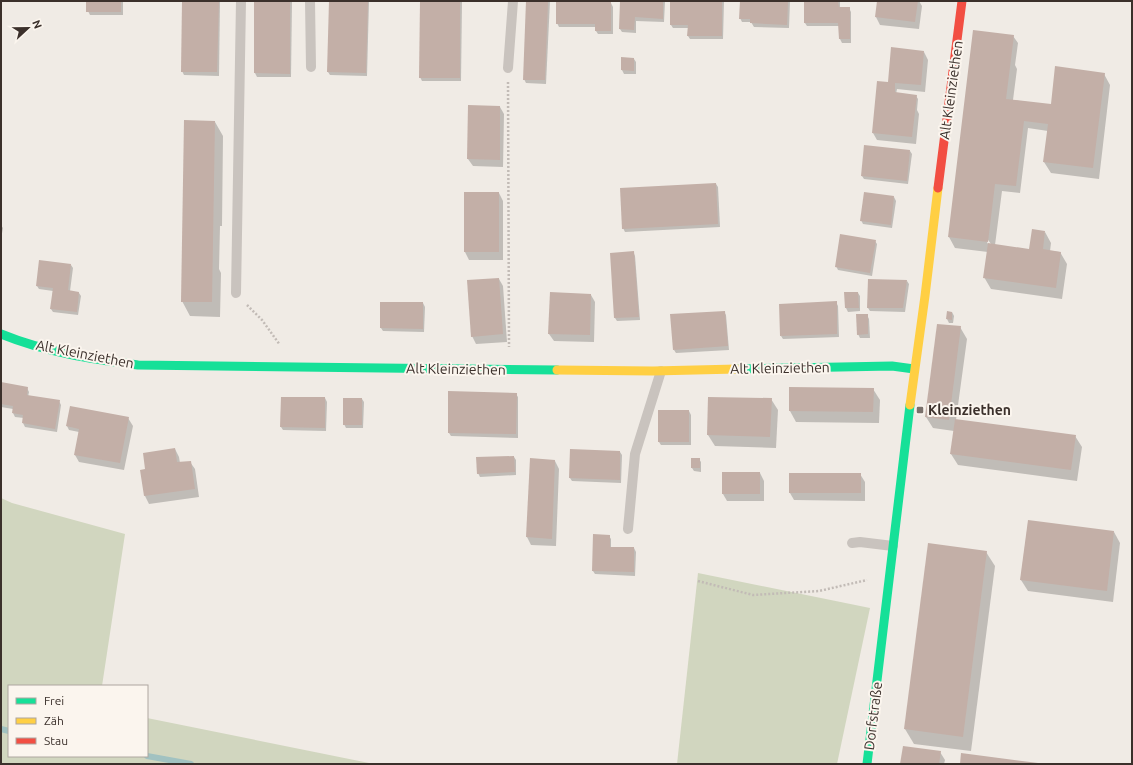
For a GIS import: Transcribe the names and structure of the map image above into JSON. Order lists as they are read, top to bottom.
{
  "streets": {
    "street": ["Alt Kleinziethen", "Dorfstraße"]
  },
  "crossings": [
    ["Alt Kleinziethen", "Dorfstraße"]
  ],
  "places": {
    "transit": ["Kleinziethen"]
  },
  "legend": ["Frei", "Zäh", "Stau"],
  "north": "right"
}
